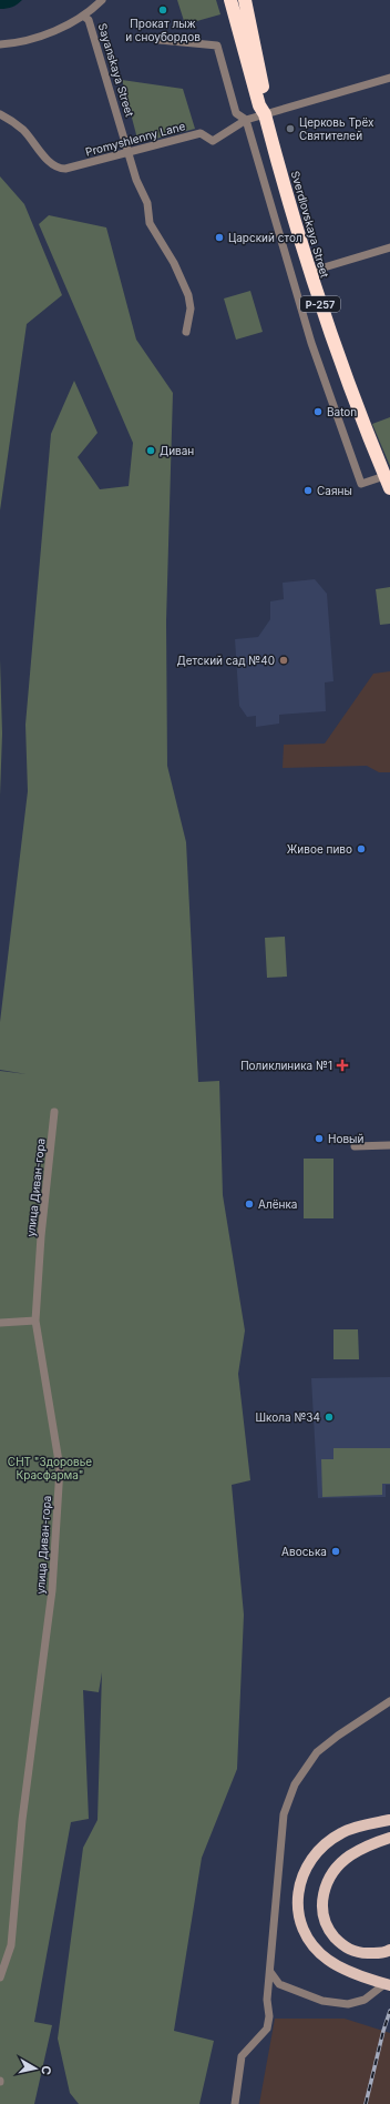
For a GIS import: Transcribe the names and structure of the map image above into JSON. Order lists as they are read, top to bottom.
{
  "streets": {
    "highway": ["Sverdlovskaya Street", "Р-257"],
    "street": ["Sayanskaya Street", "Promyshlenny Lane", "улица Диван-гора"]
  },
  "crossings": [
    ["Sayanskaya Street", "Promyshlenny Lane"],
    ["Promyshlenny Lane", "Sverdlovskaya Street"]
  ],
  "parks": ["СНТ \"Здоровье Красфарма\""],
  "places": {
    "other": [
      "Прокат лыж и сноубордов",
      "Церковь Трёх Святителей",
      "Царский стол",
      "Baton",
      "Диван",
      "Саяны",
      "Детский сад №40",
      "Живое пиво",
      "Новый",
      "Алёнка",
      "Школа №34",
      "Авоська"
    ],
    "health": ["Поликлиника №1"]
  },
  "north": "right"
}
